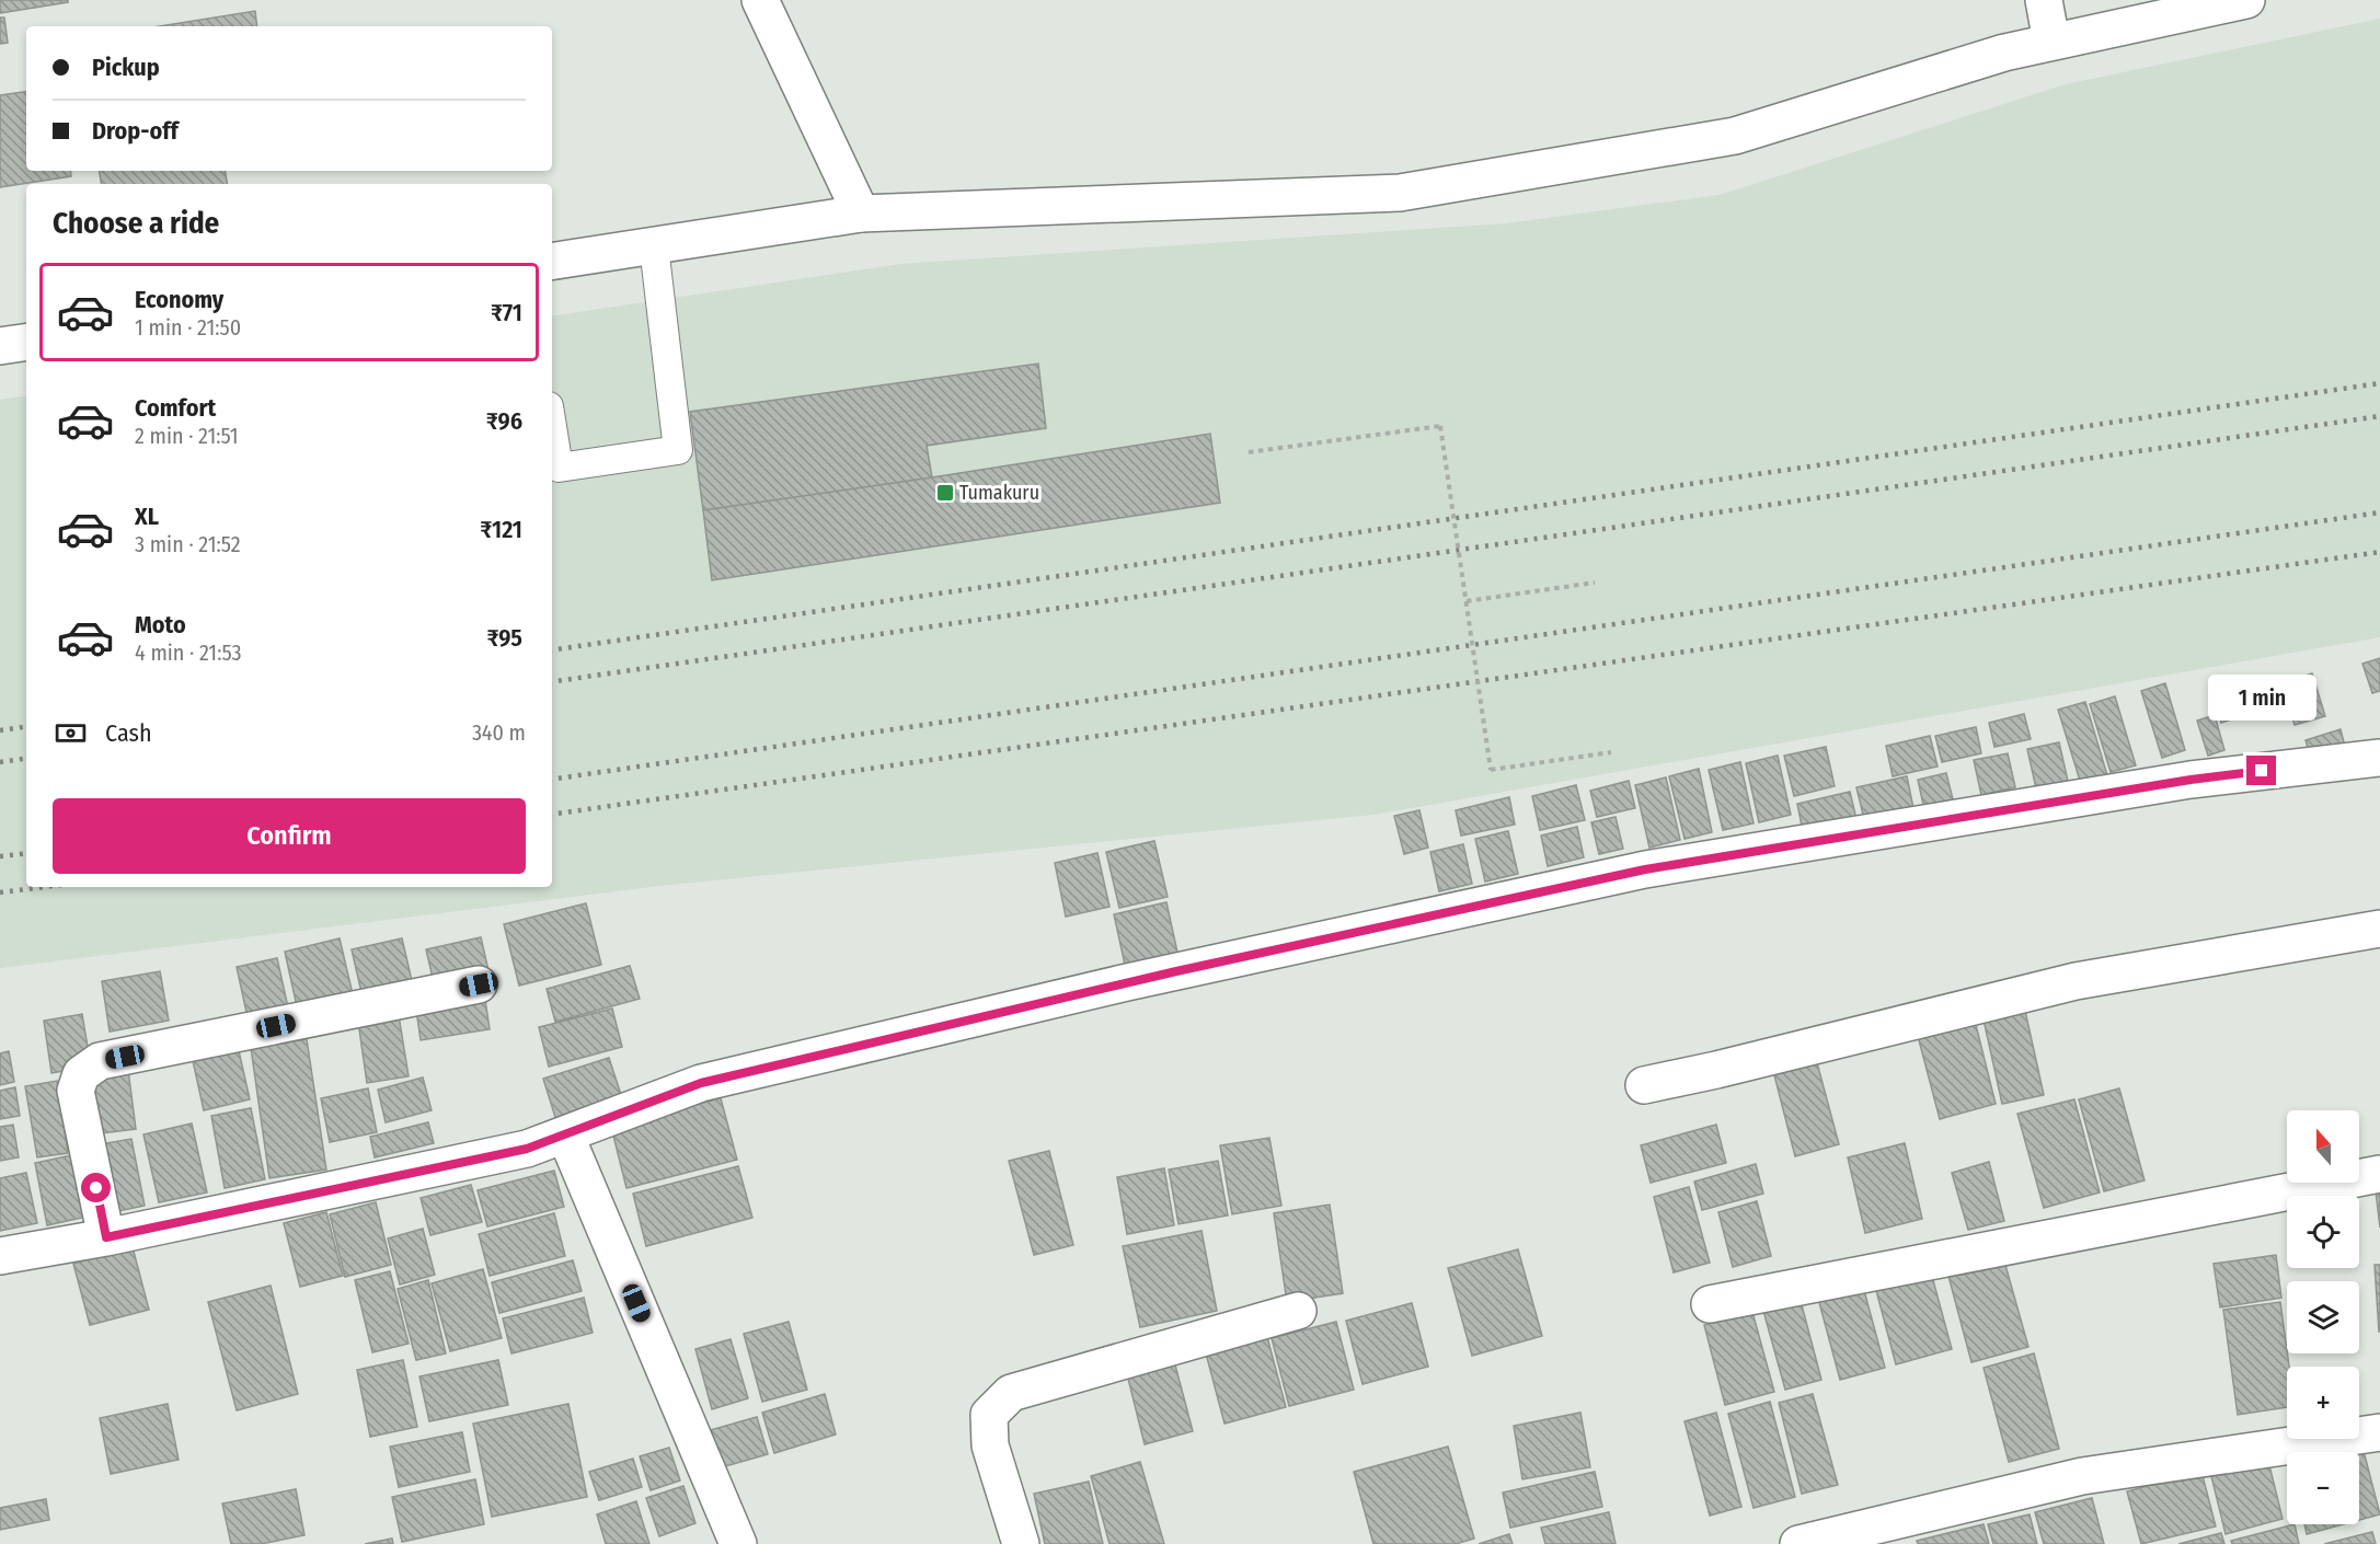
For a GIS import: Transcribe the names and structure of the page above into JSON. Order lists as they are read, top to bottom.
{
  "places": {
    "transit": ["Tumakuru"]
  },
  "north": "top",
  "page": {
    "banner": ["Pickup", "Drop-off"],
    "heading": "Choose a ride",
    "list": [
      {
        "name": "Economy",
        "note": "1 min · 21:50",
        "value": "₹71"
      },
      {
        "name": "Comfort",
        "note": "2 min · 21:51",
        "value": "₹96"
      },
      {
        "name": "XL",
        "note": "3 min · 21:52",
        "value": "₹121"
      },
      {
        "name": "Moto",
        "note": "4 min · 21:53",
        "value": "₹95"
      }
    ],
    "bubble": "1 min",
    "pay": ["Cash", "340 m"],
    "buttons": "Confirm",
    "map_buttons": ["+", "−"]
  }
}
